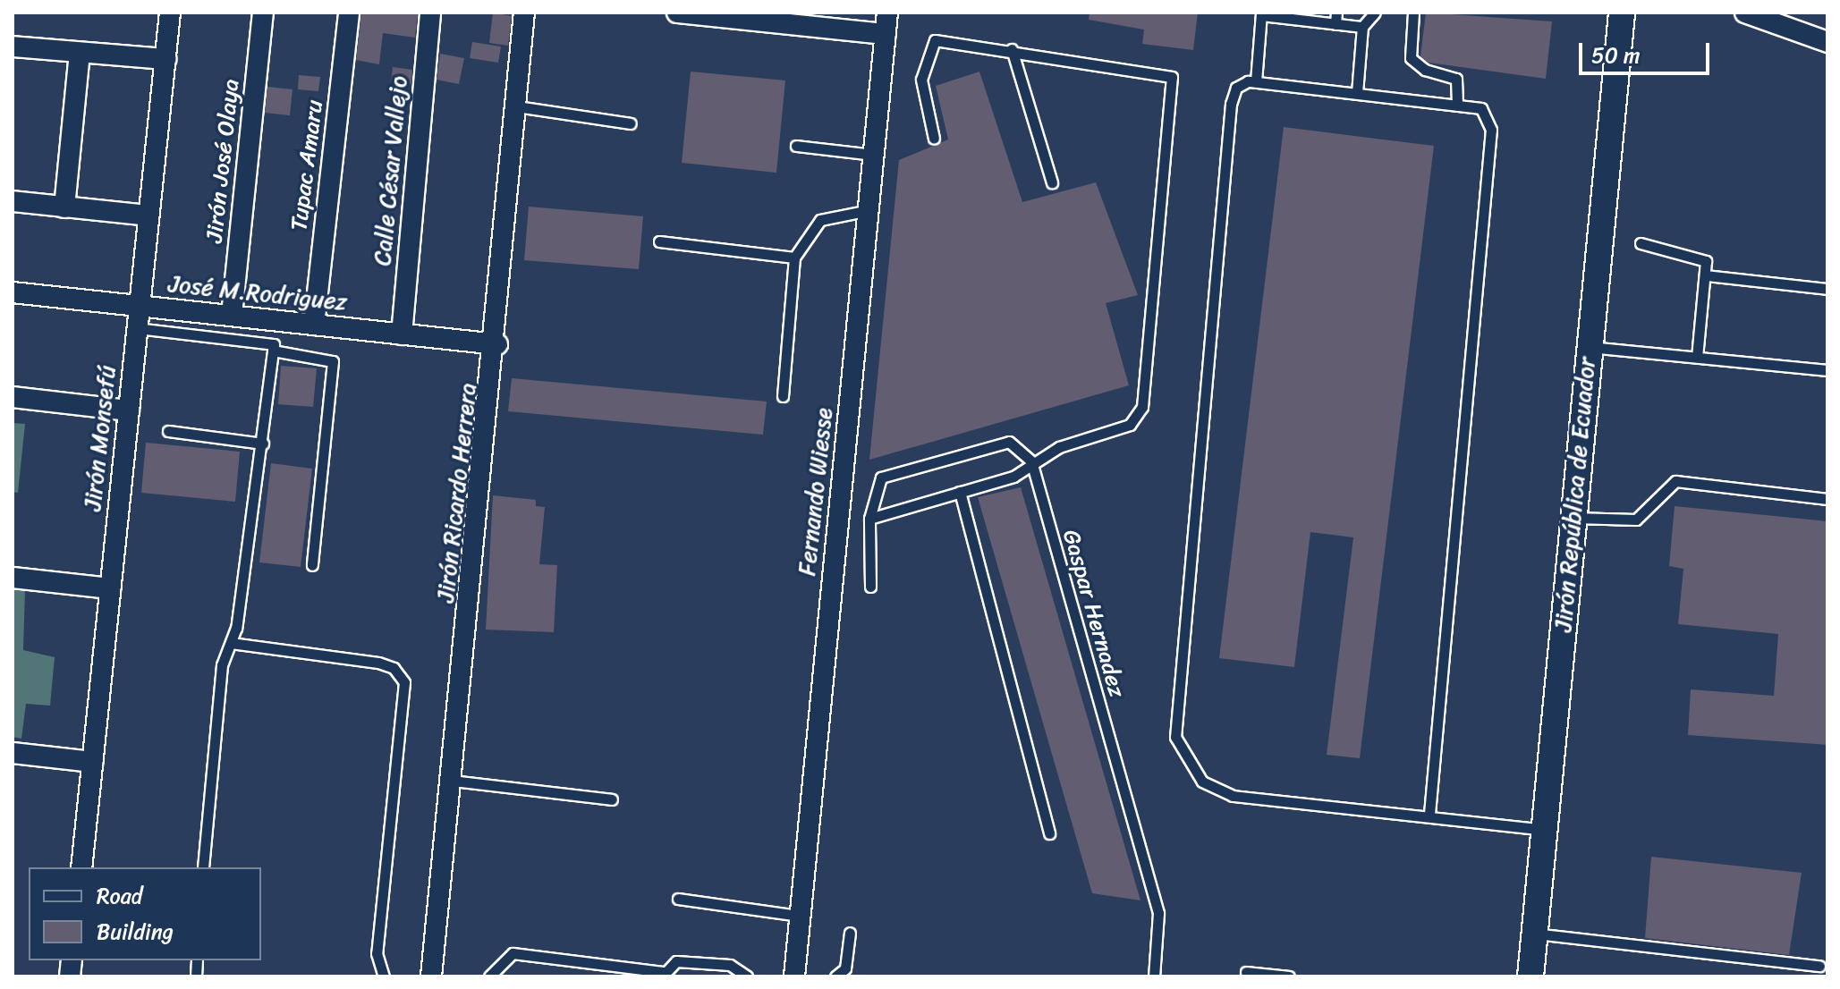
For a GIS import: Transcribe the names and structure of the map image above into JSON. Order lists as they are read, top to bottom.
{
  "streets": {
    "street": [
      "Jirón José Olaya",
      "Tupac Amaru",
      "Calle César Vallejo",
      "José M.Rodriguez",
      "Jirón Monsefú",
      "Fernando Wiesse",
      "Jirón Ricardo Herrera",
      "Jirón República de Ecuador"
    ],
    "lane": ["Gaspar Hernadez"]
  },
  "crossings": [
    ["Jirón José Olaya", "José M.Rodriguez"],
    ["Tupac Amaru", "José M.Rodriguez"],
    ["Calle César Vallejo", "José M.Rodriguez"],
    ["José M.Rodriguez", "Jirón Monsefú"],
    ["José M.Rodriguez", "Jirón Ricardo Herrera"]
  ],
  "legend": ["Road", "Building"],
  "scale_bar": "50 m"
}
